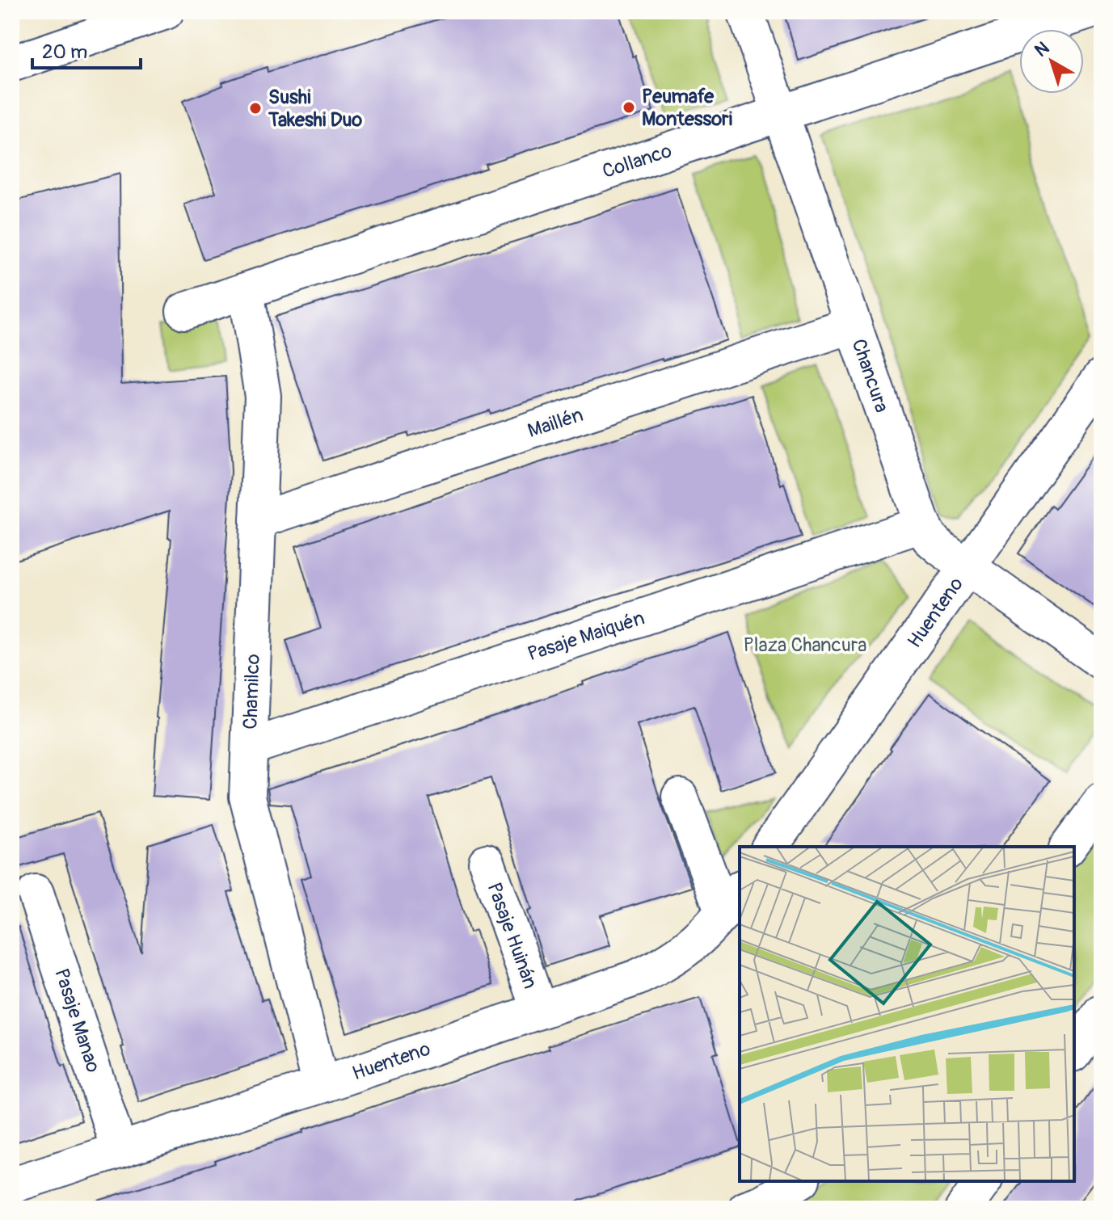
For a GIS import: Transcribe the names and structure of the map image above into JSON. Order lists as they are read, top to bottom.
{
  "streets": {
    "street": [
      "Collanco",
      "Chancura",
      "Maillén",
      "Huenteno",
      "Pasaje Maiquén",
      "Chamilco",
      "Pasaje Huinán",
      "Pasaje Manao"
    ]
  },
  "crossings": [
    ["Collanco", "Chancura"],
    ["Collanco", "Chamilco"],
    ["Chancura", "Maillén"],
    ["Chancura", "Huenteno"],
    ["Chancura", "Pasaje Maiquén"],
    ["Maillén", "Chamilco"],
    ["Huenteno", "Chamilco"],
    ["Huenteno", "Pasaje Huinán"],
    ["Huenteno", "Pasaje Manao"],
    ["Pasaje Maiquén", "Chamilco"]
  ],
  "parks": ["Plaza Chancura"],
  "places": ["Peumafe Montessori", "Sushi Takeshi Duo"],
  "scale_bar": "20 m",
  "north": "top left"
}
